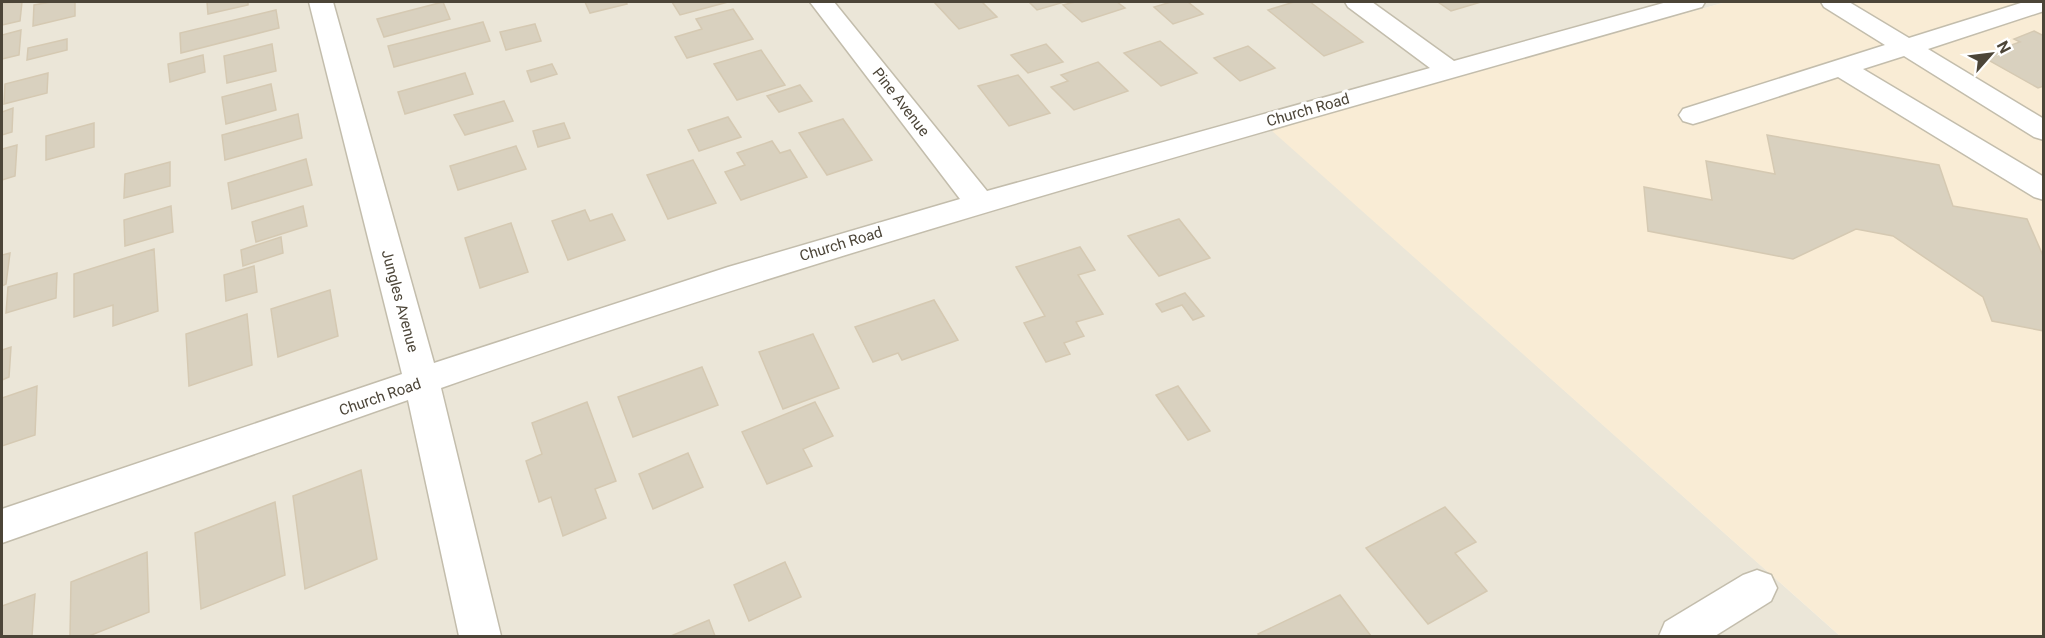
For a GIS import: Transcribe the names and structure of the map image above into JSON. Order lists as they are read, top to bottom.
{
  "streets": {
    "street": ["Pine Avenue", "Church Road", "Jungles Avenue"]
  },
  "crossings": [
    ["Pine Avenue", "Church Road"],
    ["Church Road", "Jungles Avenue"]
  ],
  "north": "top right"
}
